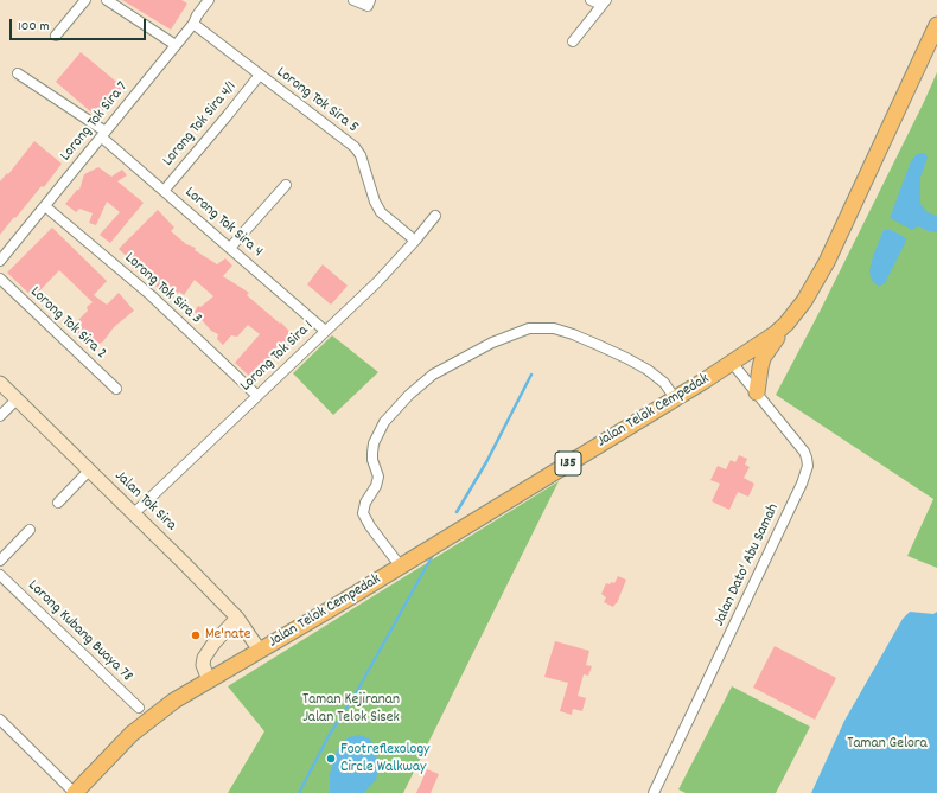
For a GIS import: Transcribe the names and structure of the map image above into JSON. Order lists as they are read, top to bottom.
{
  "streets": {
    "main road": ["Jalan Telok Cempedak", "135"],
    "street": [
      "Lorong Tok Sira 5",
      "Lorong Tok Sira 7",
      "Lorong Tok Sira 4/1",
      "Lorong Tok Sira 4",
      "Lorong Tok Sira 3",
      "Lorong Tok Sira 2",
      "Lorong Tok Sira 1",
      "Jalan Tok Sira",
      "Jalan Dato' Abu Samah",
      "Lorong Kubang Buaya 78"
    ]
  },
  "crossings": [
    ["Lorong Tok Sira 5", "Lorong Tok Sira 7"],
    ["Lorong Tok Sira 5", "Lorong Tok Sira 4/1"],
    ["Lorong Tok Sira 5", "Lorong Tok Sira 1"],
    ["Lorong Tok Sira 7", "Lorong Tok Sira 4"],
    ["Lorong Tok Sira 7", "Lorong Tok Sira 3"],
    ["Lorong Tok Sira 4/1", "Lorong Tok Sira 4"],
    ["Lorong Tok Sira 4", "Lorong Tok Sira 1"],
    ["Lorong Tok Sira 3", "Lorong Tok Sira 1"],
    ["Lorong Tok Sira 1", "Jalan Tok Sira"],
    ["Jalan Telok Cempedak", "Jalan Tok Sira"],
    ["Jalan Telok Cempedak", "Jalan Dato' Abu Samah"]
  ],
  "parks": ["Taman Kejiranan Jalan Telok Sisek", "Taman Gelora"],
  "places": ["Me'nate", "Footreflexology Circle Walkway"],
  "scale_bar": "100 m"
}
